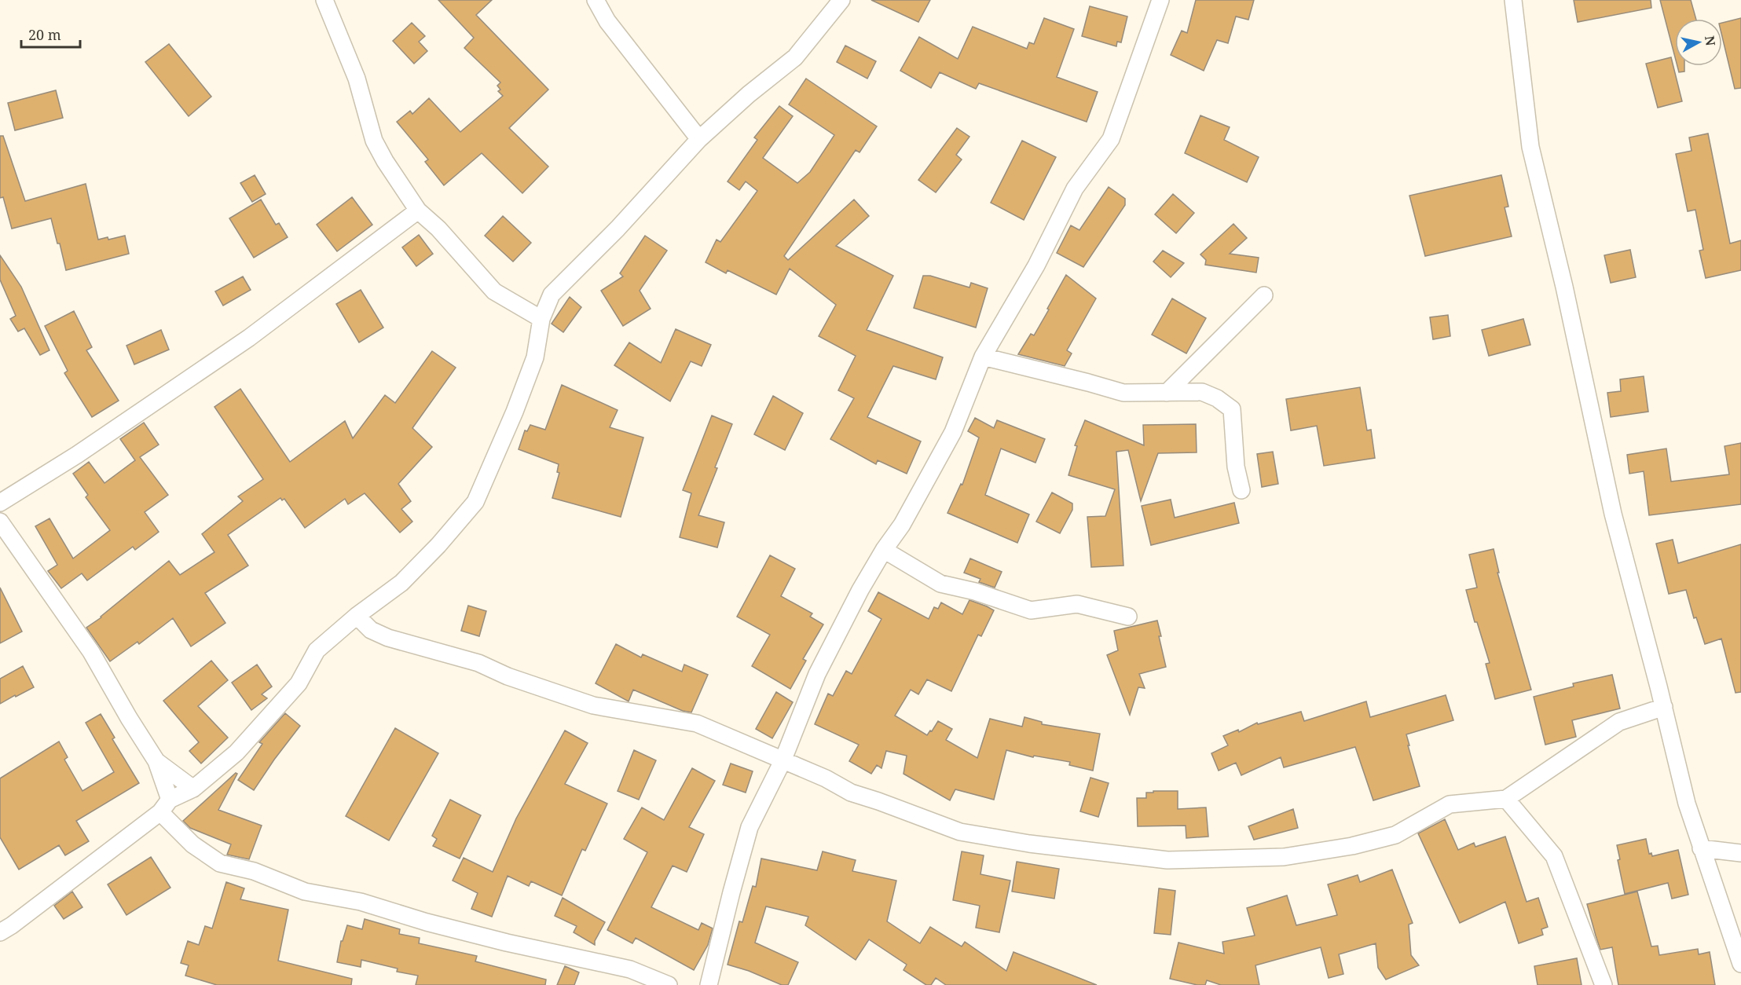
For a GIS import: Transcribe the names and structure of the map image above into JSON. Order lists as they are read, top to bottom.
{
  "scale_bar": "20 m",
  "north": "right"
}
